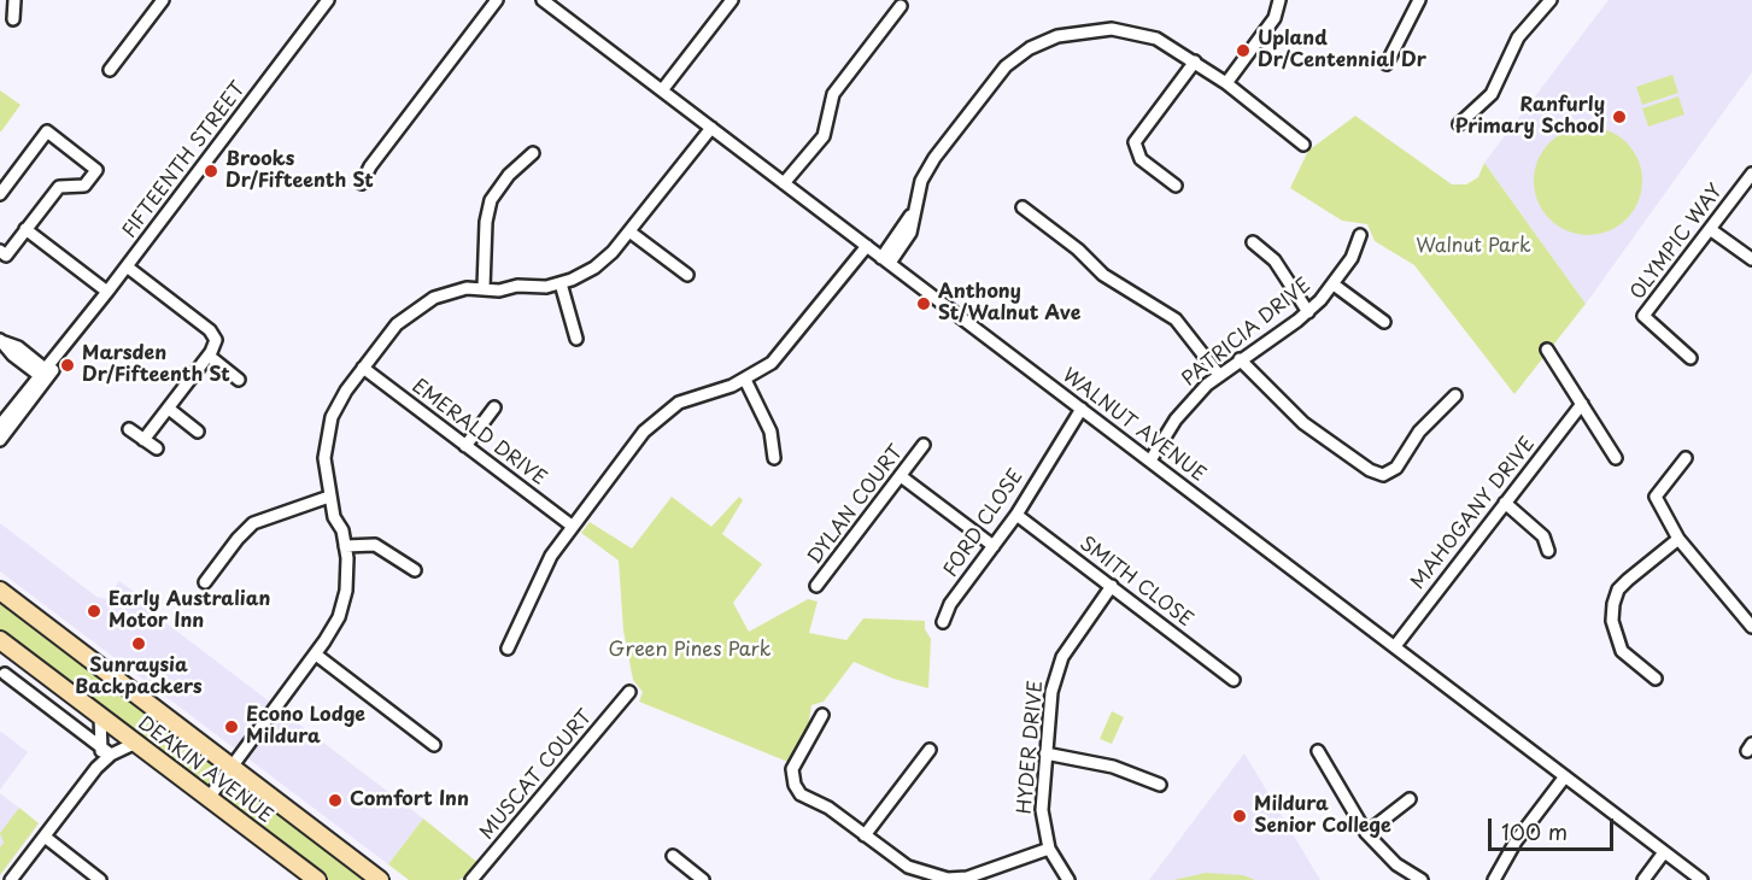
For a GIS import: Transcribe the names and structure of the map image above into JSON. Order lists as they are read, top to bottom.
{
  "streets": {
    "highway": ["DEAKIN AVENUE"],
    "street": [
      "FIFTEENTH STREET",
      "OLYMPIC WAY",
      "PATRICIA DRIVE",
      "WALNUT AVENUE",
      "EMERALD DRIVE",
      "DYLAN COURT",
      "MAHOGANY DRIVE",
      "FORD CLOSE",
      "SMITH CLOSE",
      "HYDER DRIVE",
      "MUSCAT COURT"
    ]
  },
  "crossings": [
    ["PATRICIA DRIVE", "WALNUT AVENUE"],
    ["WALNUT AVENUE", "MAHOGANY DRIVE"],
    ["WALNUT AVENUE", "FORD CLOSE"],
    ["FORD CLOSE", "SMITH CLOSE"],
    ["SMITH CLOSE", "HYDER DRIVE"]
  ],
  "parks": ["Walnut Park", "Green Pines Park"],
  "places": [
    "Upland Dr/Centennial Dr",
    "Ranfurly Primary School",
    "Brooks Dr/Fifteenth St",
    "Anthony St/Walnut Ave",
    "Marsden Dr/Fifteenth St",
    "Early Australian Motor Inn",
    "Sunraysia Backpackers",
    "Econo Lodge Mildura",
    "Comfort Inn",
    "Mildura Senior College"
  ],
  "scale_bar": "100 m"
}
